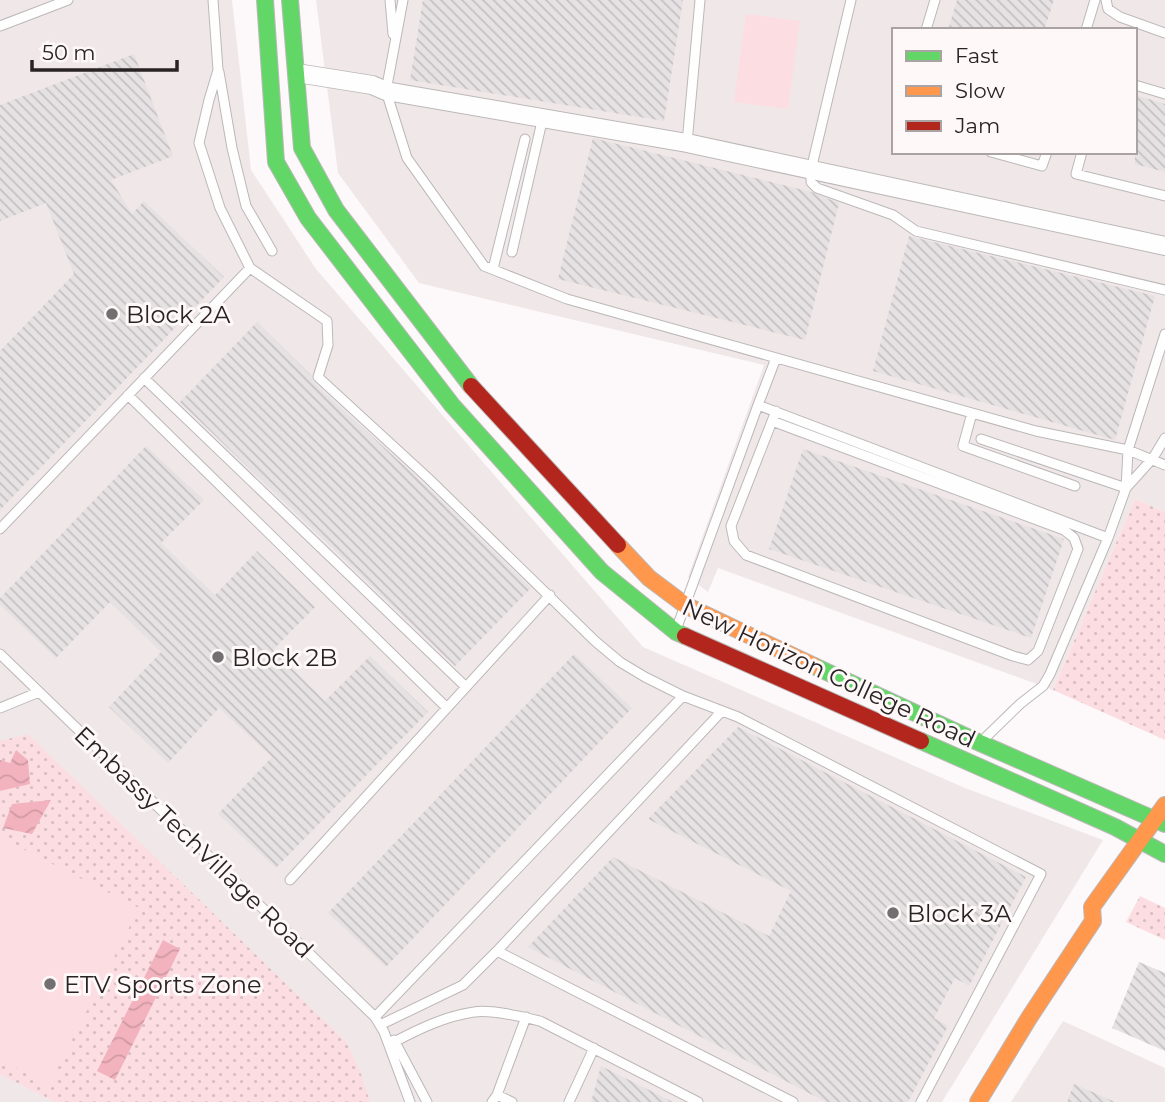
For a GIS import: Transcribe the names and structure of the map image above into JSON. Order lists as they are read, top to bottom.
{
  "streets": {
    "main road": ["New Horizon College Road"],
    "lane": ["Embassy TechVillage Road"]
  },
  "places": [
    "Block 2A",
    "Block 2B",
    "Block 3A",
    "ETV Sports Zone"
  ],
  "legend": ["Fast", "Slow", "Jam"],
  "scale_bar": "50 m"
}
